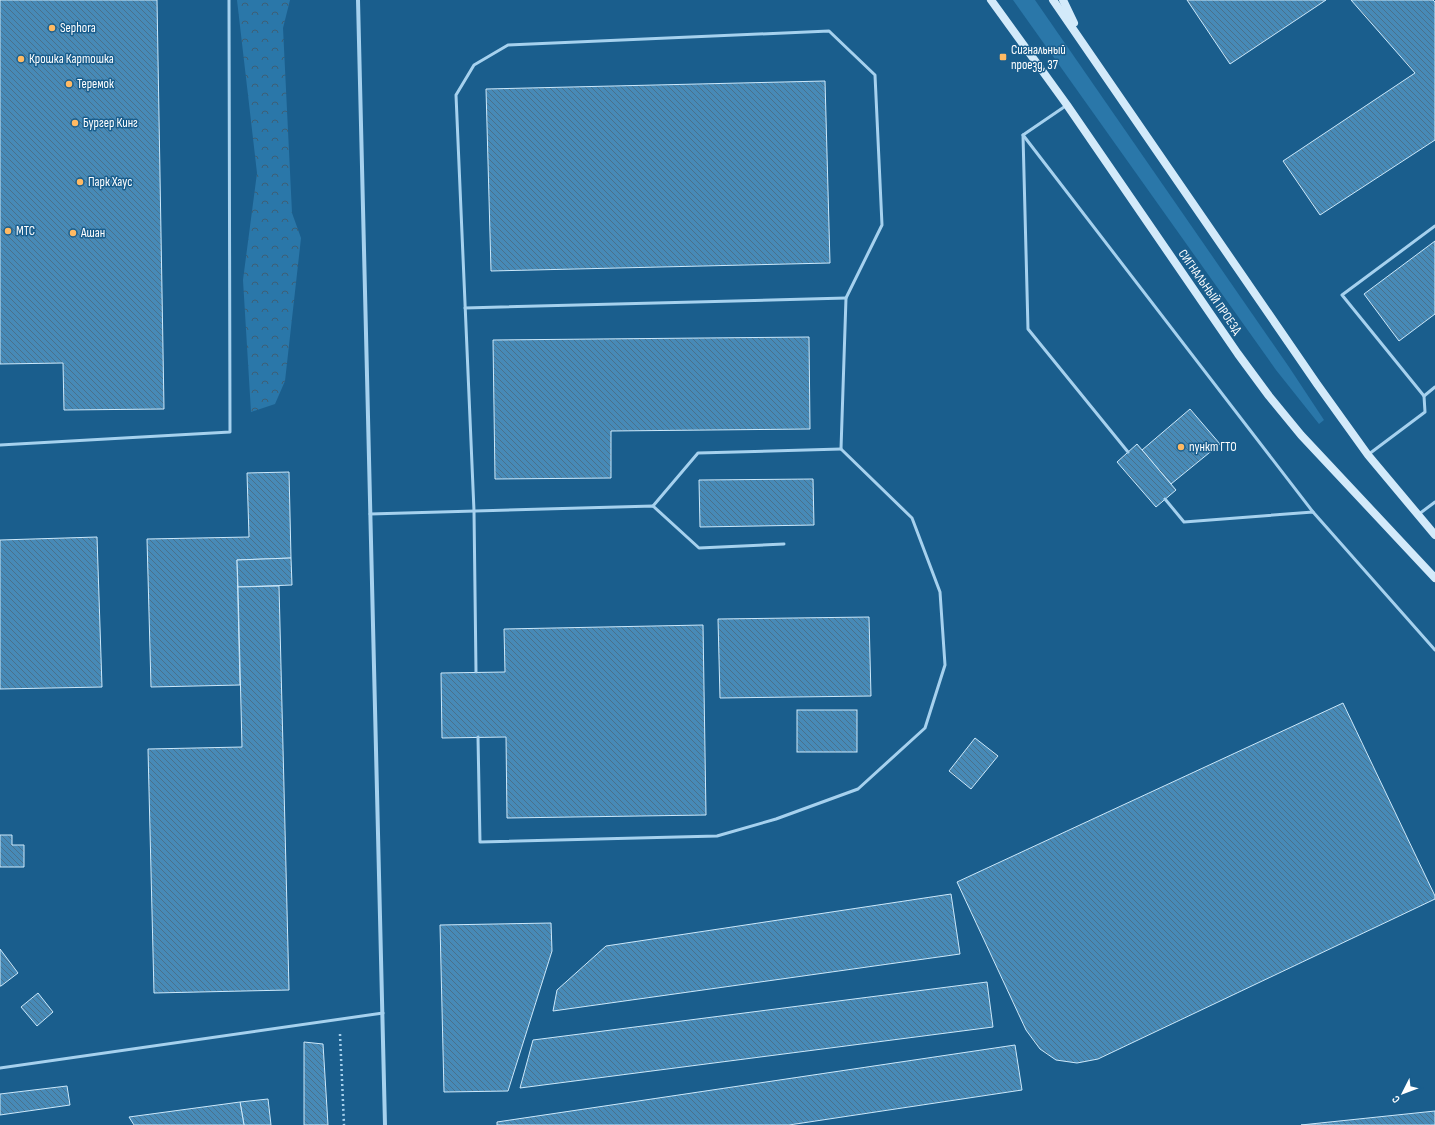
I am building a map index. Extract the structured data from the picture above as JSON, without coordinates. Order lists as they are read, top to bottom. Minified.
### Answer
{"streets":{"main road":["СИГНАЛЬНЫЙ ПРОЕЗД"]},"places":{"other":["Sephora","Крошка Картошка","Теремок","Бургер Кинг","Парк Хаус","МТС","Ашан","пункт ГТО"],"transit":["Сигнальный проезд, 37"]},"north":"bottom left"}
